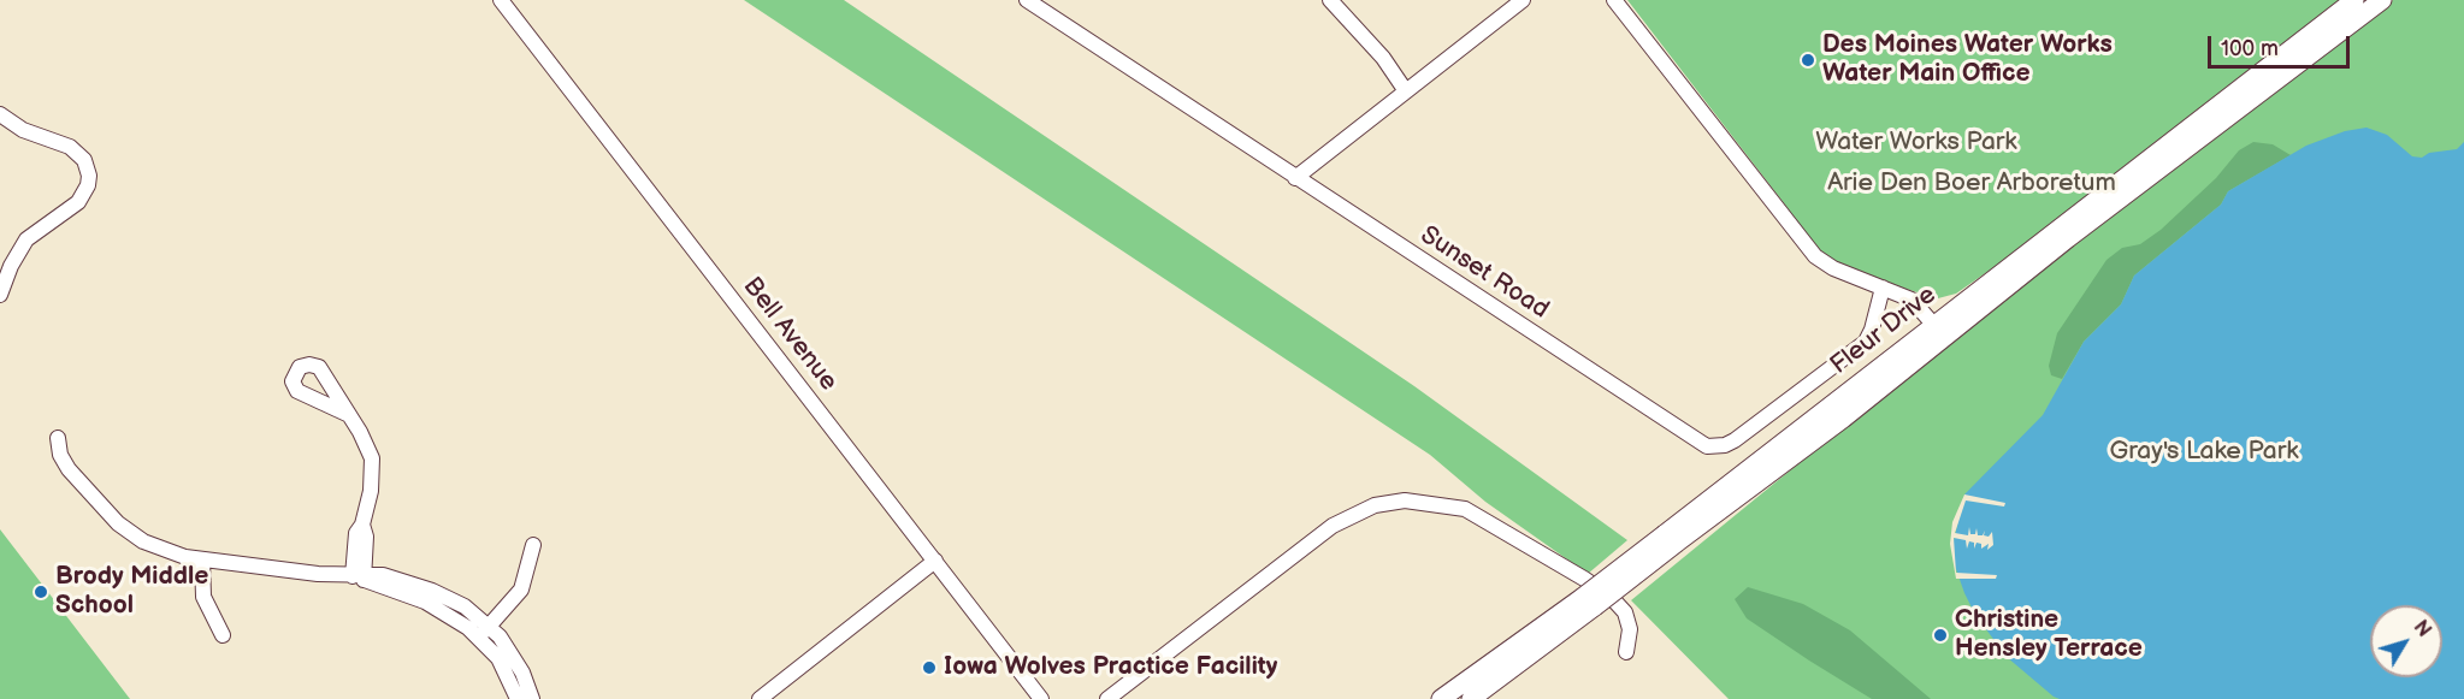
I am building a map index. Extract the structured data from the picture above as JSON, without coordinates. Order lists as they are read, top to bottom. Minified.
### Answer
{"streets":{"main road":["Fleur Drive"],"street":["Sunset Road","Bell Avenue"]},"parks":["Water Works Park","Arie Den Boer Arboretum","Gray's Lake Park"],"places":["Des Moines Water Works Water Main Office","Brody Middle School","Christine Hensley Terrace","Iowa Wolves Practice Facility"],"scale_bar":"100 m","north":"top right"}
